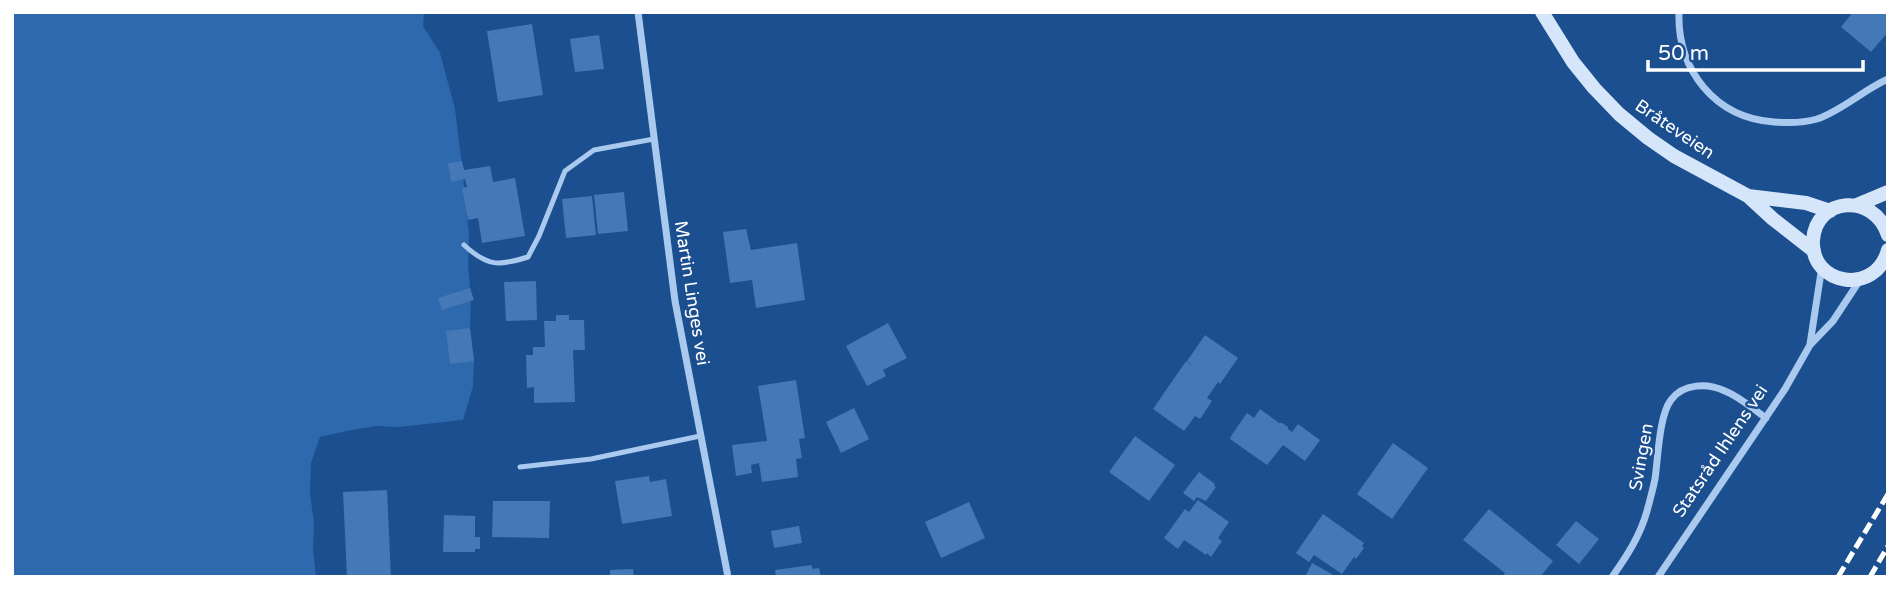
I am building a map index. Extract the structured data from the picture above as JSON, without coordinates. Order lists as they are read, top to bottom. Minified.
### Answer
{"streets":{"main road":["Bråteveien","Statsråd Ihlens vei"],"street":["Martin Linges vei","Svingen"]},"crossings":[["Statsråd Ihlens vei","Svingen"]],"scale_bar":"50 m"}
